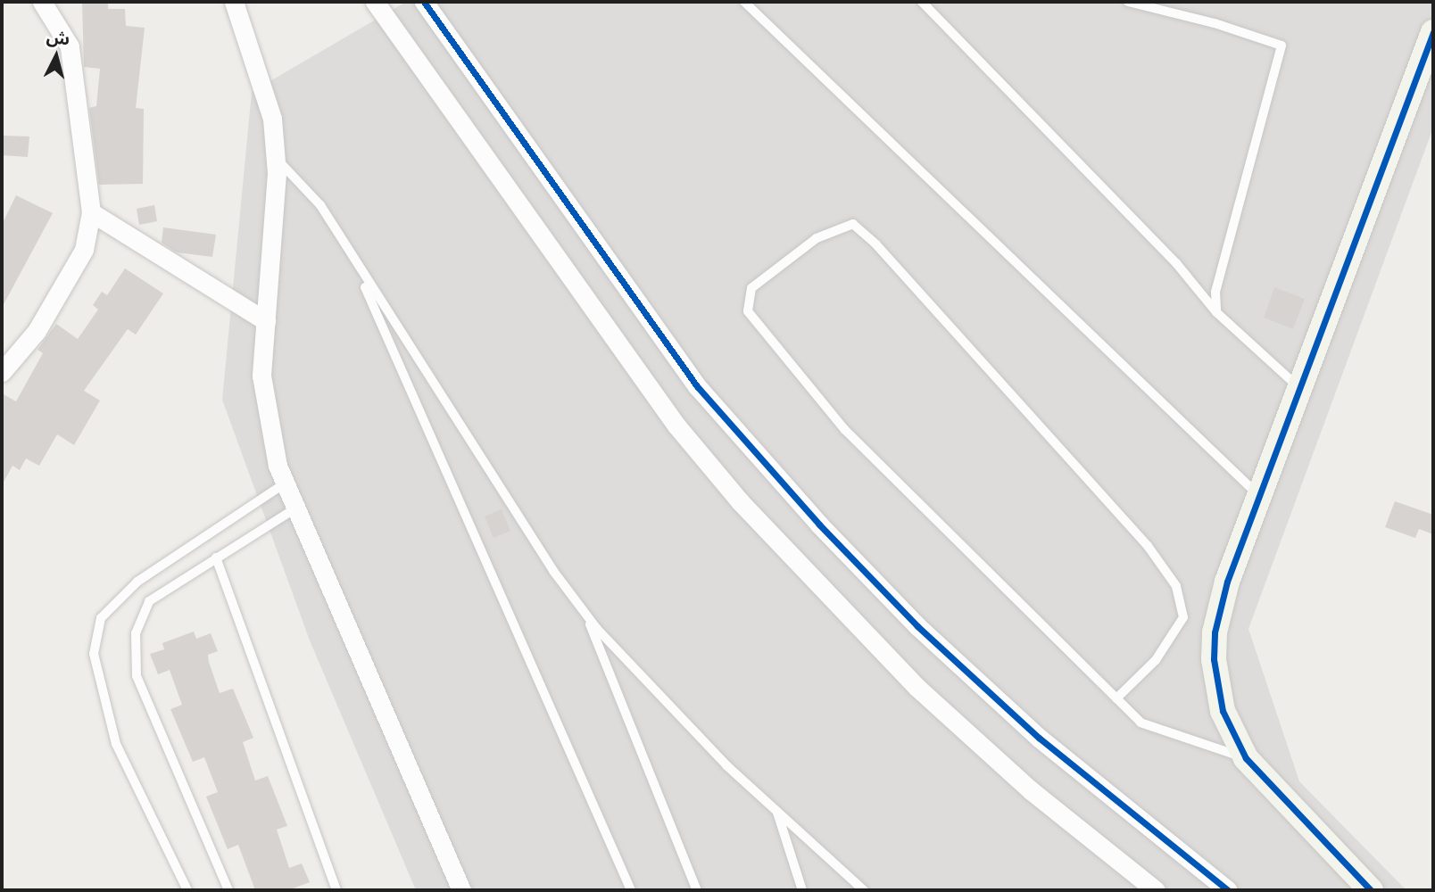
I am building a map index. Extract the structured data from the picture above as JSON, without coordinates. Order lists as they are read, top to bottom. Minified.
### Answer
{"north":"top"}
